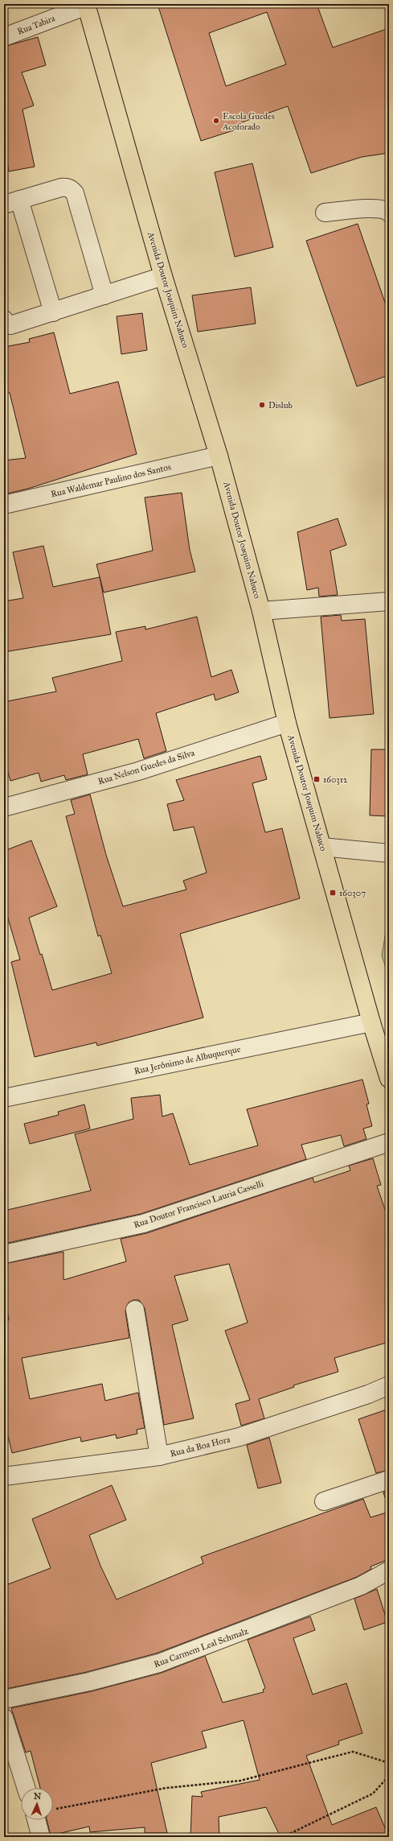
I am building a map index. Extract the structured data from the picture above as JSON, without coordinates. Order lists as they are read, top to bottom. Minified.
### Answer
{"streets":{"main road":["Avenida Doutor Joaquim Nabuco"],"street":["Rua Tabira","Rua Waldemar Paulino dos Santos","Rua Nelson Guedes da Silva","Rua Jerônimo de Albuquerque","Rua Doutor Francisco Lauria Casselli","Rua da Boa Hora","Rua Carmem Leal Schmalz"]},"crossings":[["Rua Tabira","Avenida Doutor Joaquim Nabuco"],["Avenida Doutor Joaquim Nabuco","Rua Waldemar Paulino dos Santos"],["Avenida Doutor Joaquim Nabuco","Rua Nelson Guedes da Silva"],["Avenida Doutor Joaquim Nabuco","Rua Jerônimo de Albuquerque"]],"places":{"other":["Escola Guedes Acoforado","Dislub"],"transit":["160312","160307"]},"north":"top"}
